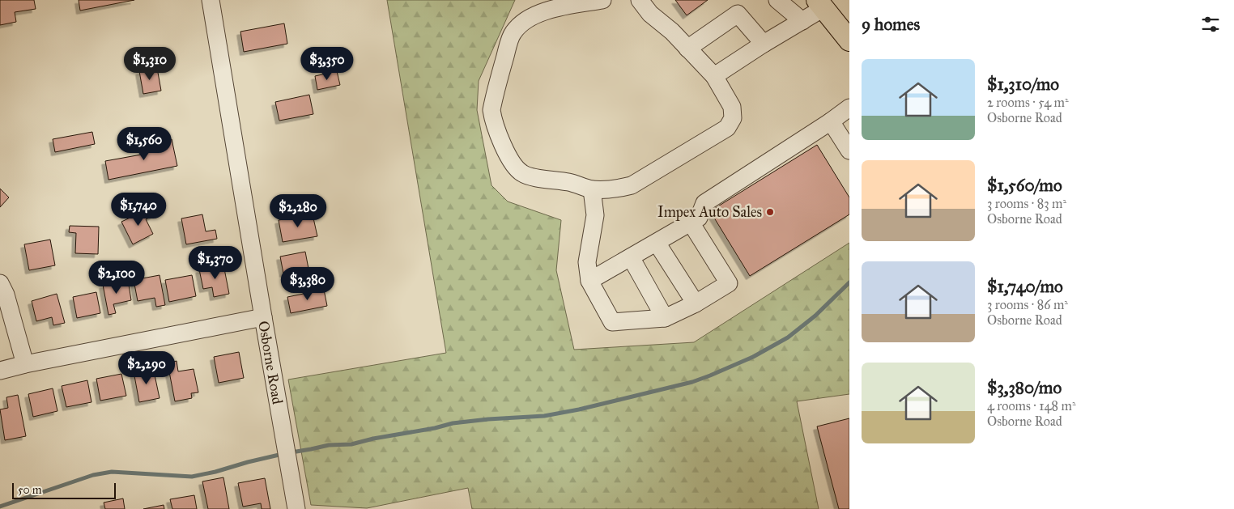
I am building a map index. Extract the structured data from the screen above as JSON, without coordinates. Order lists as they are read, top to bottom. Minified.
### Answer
{"streets":{"street":["Osborne Road"]},"places":["Impex Auto Sales"],"scale_bar":"50 m","page":{"heading":"9 homes","price":["$1,310","$3,350","$1,560","$1,740","$2,280","$1,370","$2,100","$3,380","$2,290"],"list":[{"name":"$1,310/mo","note":"2 rooms · 54 m² · Osborne Road"},{"name":"$1,560/mo","note":"3 rooms · 83 m² · Osborne Road"},{"name":"$1,740/mo","note":"3 rooms · 86 m² · Osborne Road"},{"name":"$3,380/mo","note":"4 rooms · 148 m² · Osborne Road"}],"scale":"50 m"}}
